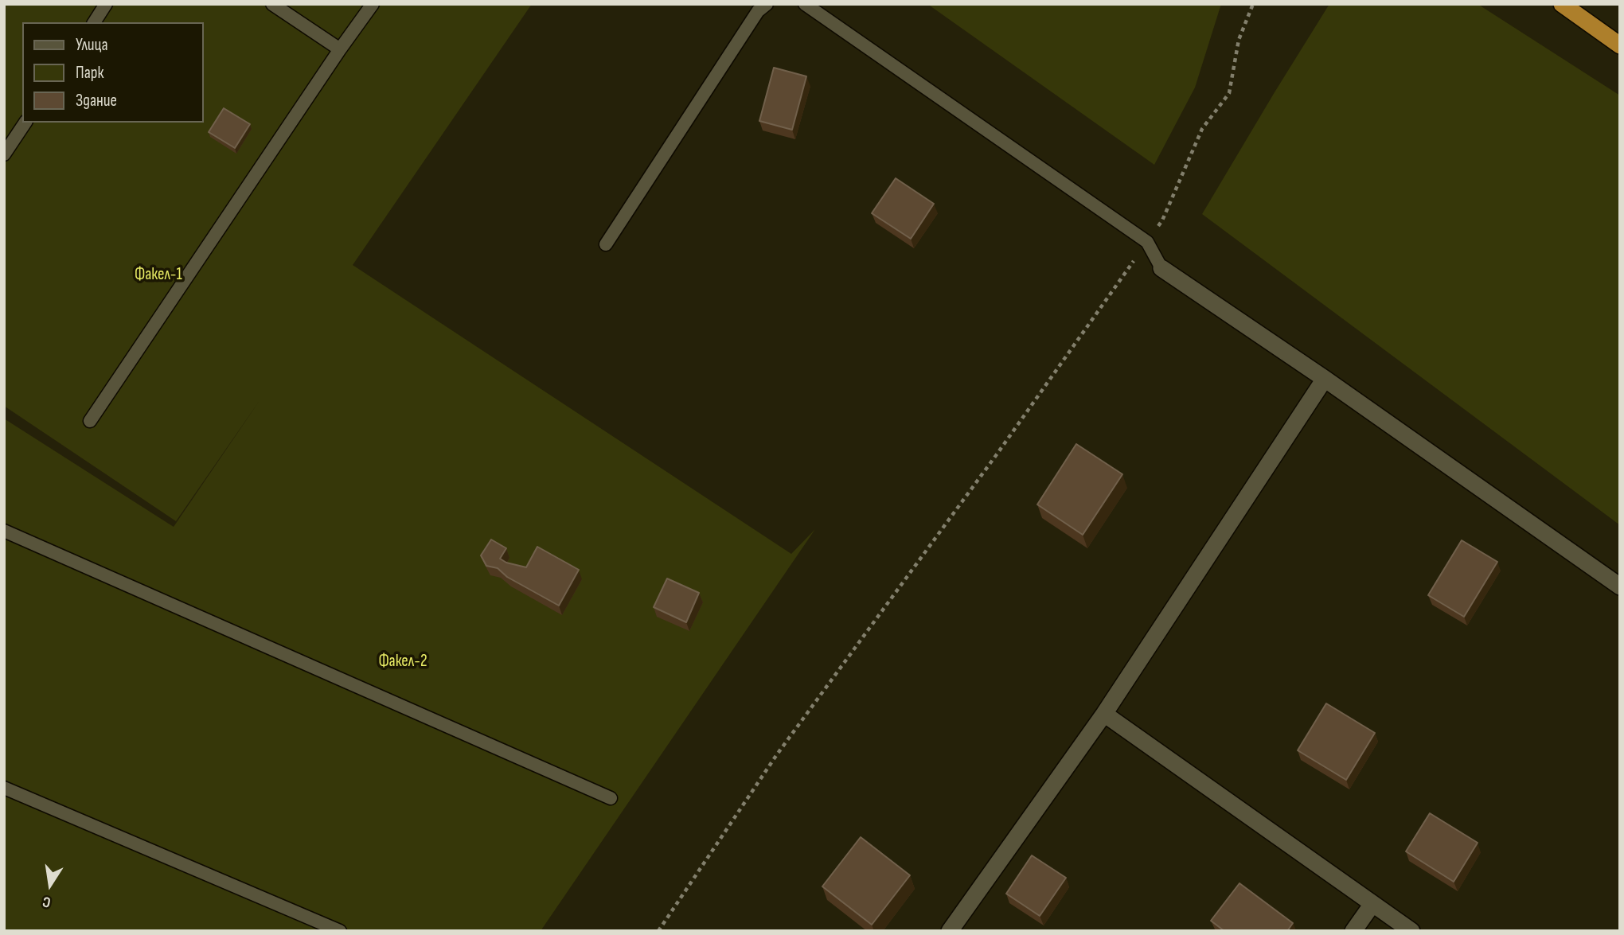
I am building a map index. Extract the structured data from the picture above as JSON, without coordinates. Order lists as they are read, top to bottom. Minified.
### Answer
{"parks":["Факел-1","Факел-2"],"legend":["Улица","Парк","Здание"],"north":"bottom"}
